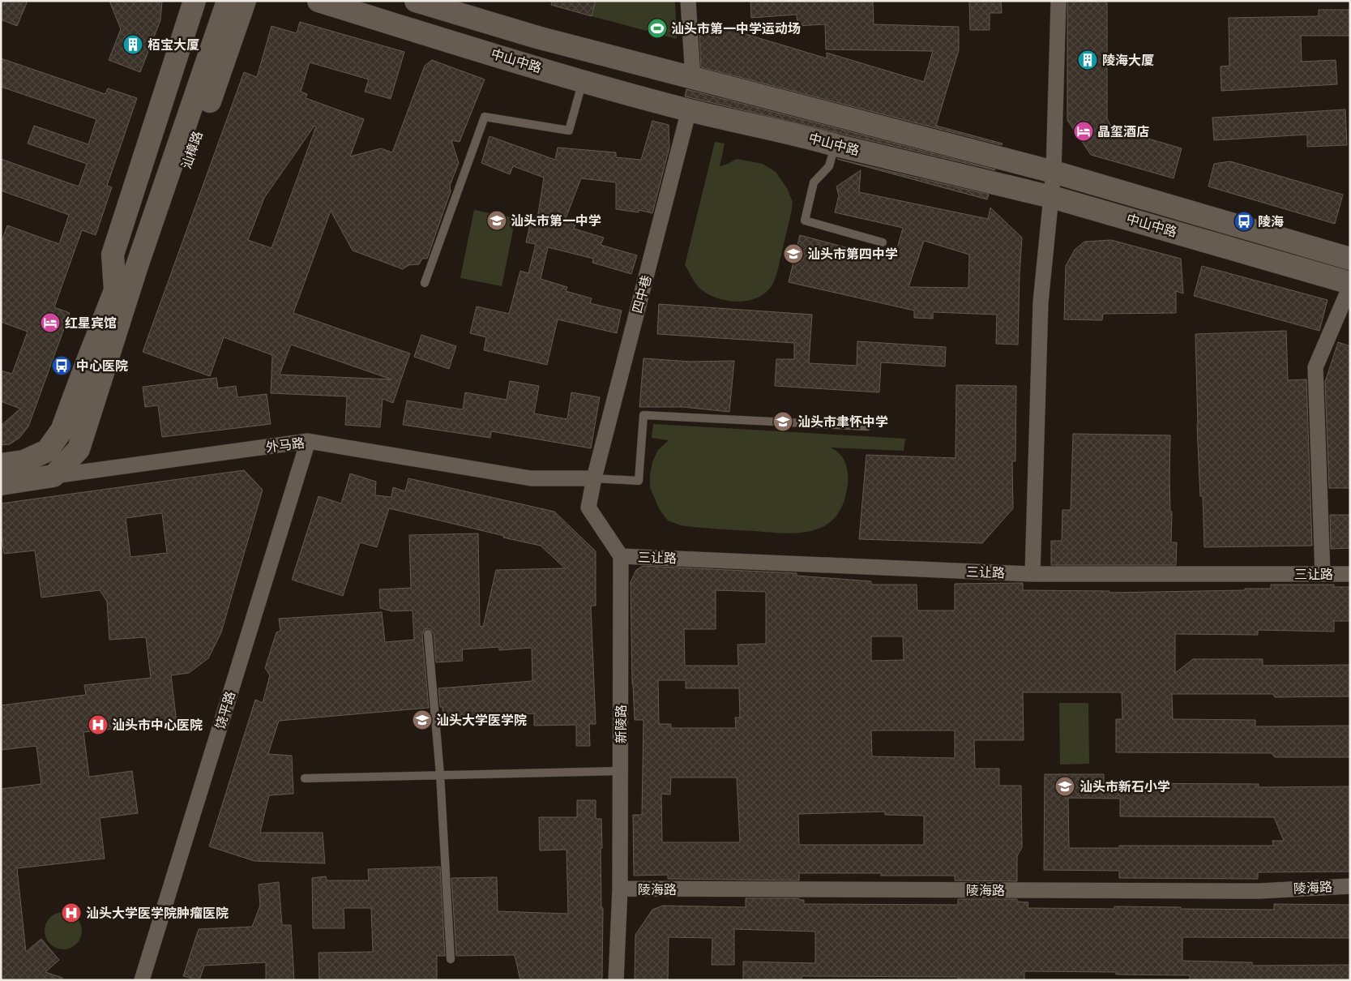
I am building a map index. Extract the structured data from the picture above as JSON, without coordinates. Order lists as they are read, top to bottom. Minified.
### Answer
{"streets":{"main road":["中山中路","汕樟路","外马路"],"street":["四中巷","三让路","饶平路","新陵路","陵海路"]},"crossings":[["中山中路","四中巷"],["汕樟路","外马路"],["四中巷","外马路"],["外马路","饶平路"],["三让路","新陵路"],["新陵路","陵海路"]],"places":{"sports":["汕头市第一中学运动场"],"building":["栢宝大厦","陵海大厦"],"hotel":["晶玺酒店","红星宾馆"],"school or university":["汕头市第一中学","汕头市第四中学","汕头市聿怀中学","汕头大学医学院","汕头市新石小学"],"bus stop":["陵海","中心医院"],"hospital":["汕头市中心医院","汕头大学医学院肿瘤医院"]}}
